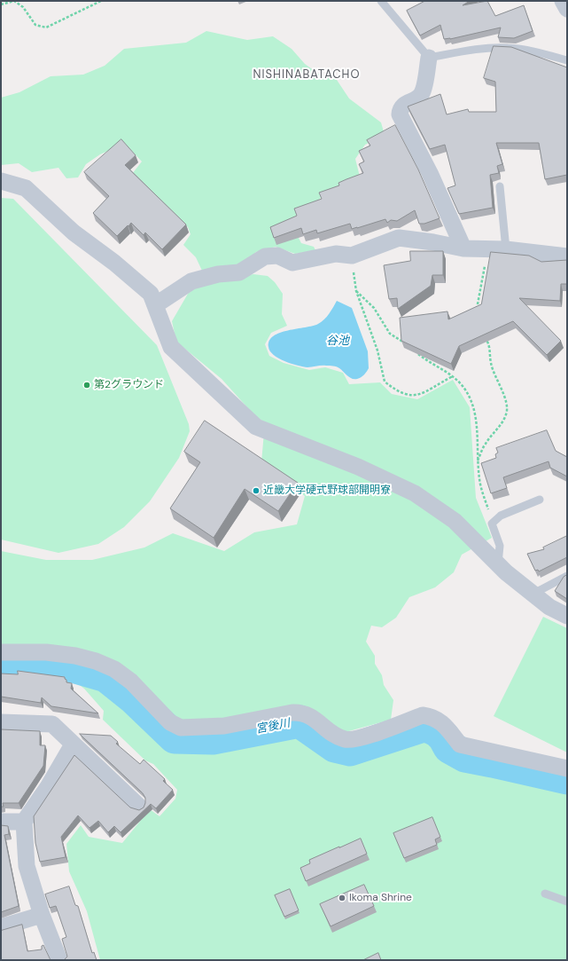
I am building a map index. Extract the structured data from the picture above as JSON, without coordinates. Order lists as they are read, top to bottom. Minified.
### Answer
{"districts":["NISHINABATACHO"],"water":["谷池","宮後川"],"places":["第2グラウンド","近畿大学硬式野球部開明寮","Ikoma Shrine"]}
